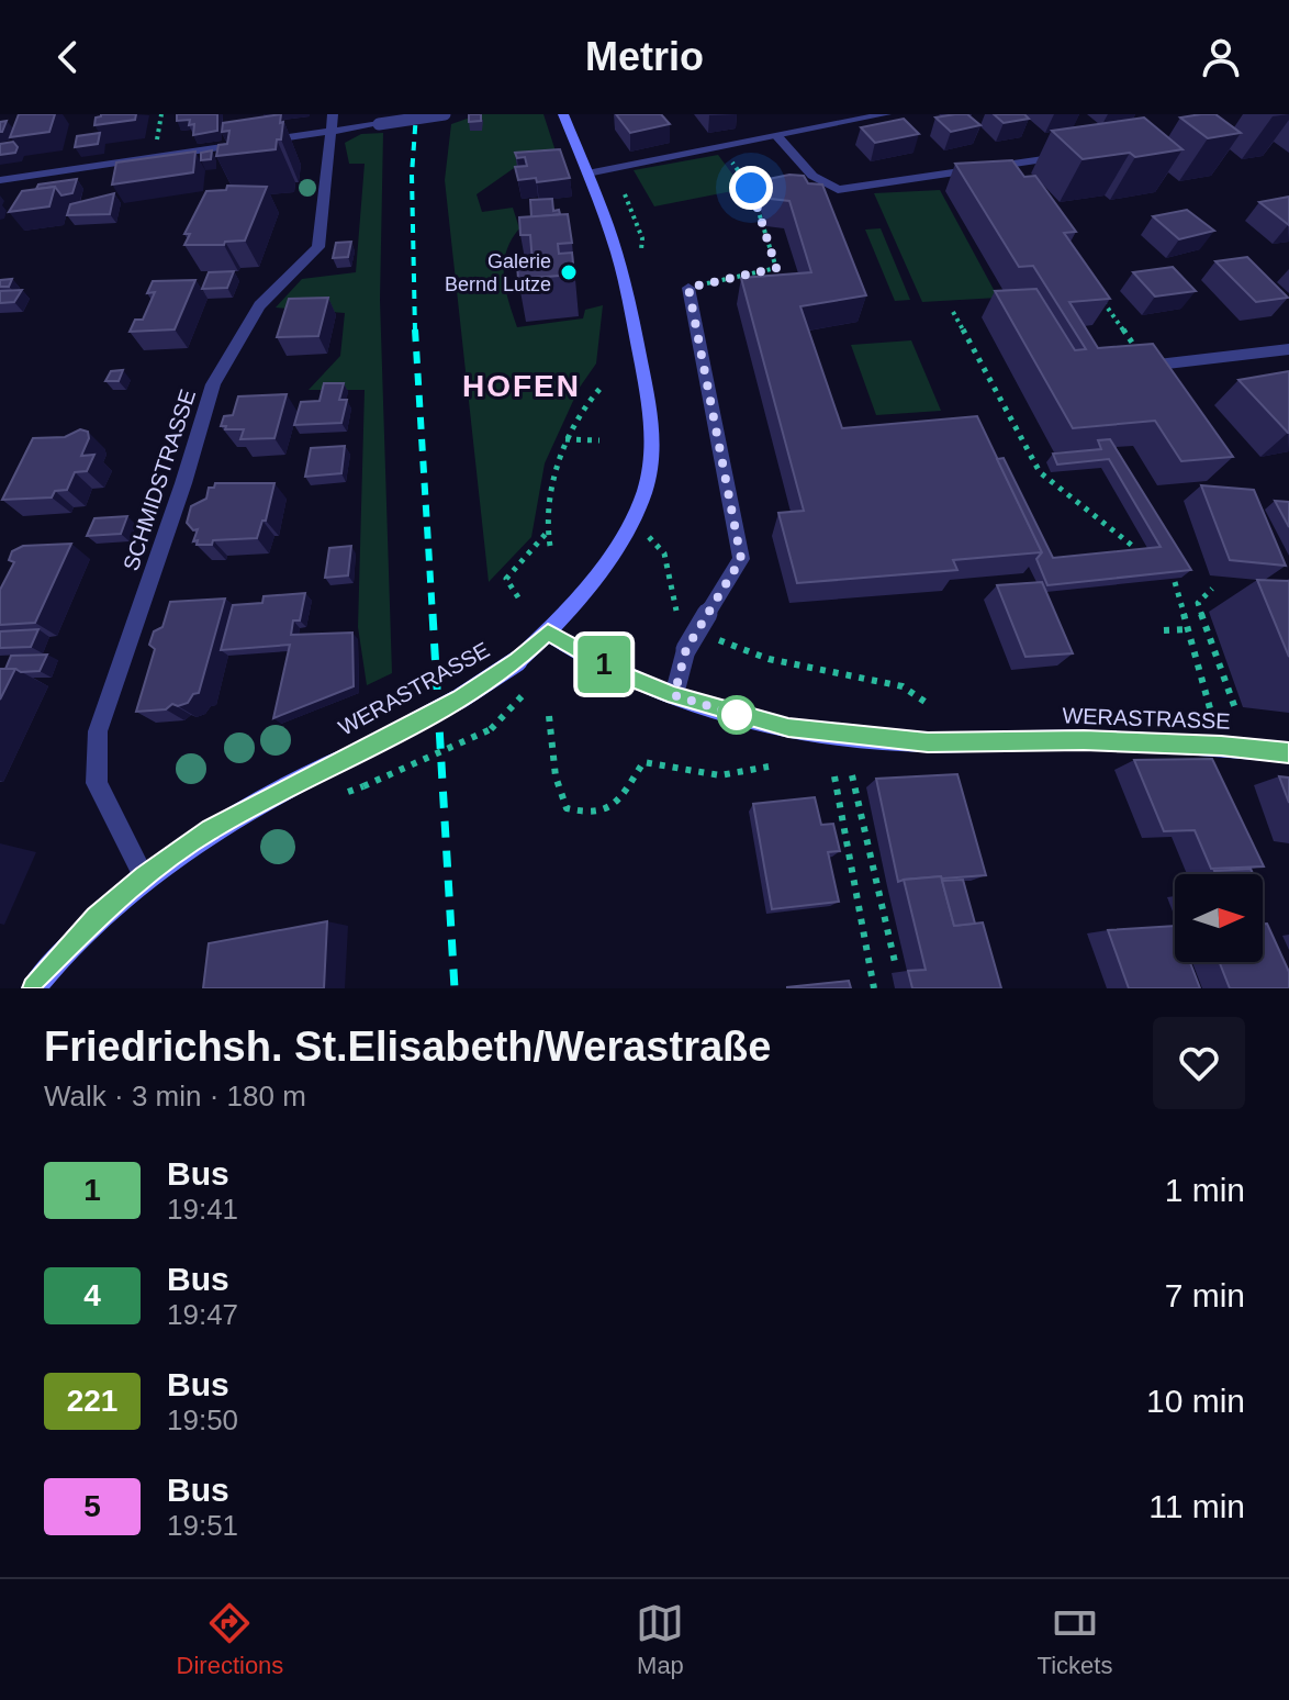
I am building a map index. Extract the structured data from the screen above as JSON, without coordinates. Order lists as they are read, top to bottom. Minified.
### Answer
{"streets":{"main road":["WERASTRASSE"],"street":["SCHMIDSTRASSE"]},"crossings":[["SCHMIDSTRASSE","WERASTRASSE"]],"districts":["HOFEN"],"places":["Galerie Bernd Lutze"],"lines":["bus line 1"],"north":"right","page":{"header":"Metrio","on_map":"1","heading":["Friedrichsh. St.Elisabeth/Werastraße","Walk · 3 min · 180 m"],"list":[{"mark":"1","name":"Bus","note":"19:41","value":"1 min"},{"mark":"4","name":"Bus","note":"19:47","value":"7 min"},{"mark":"221","name":"Bus","note":"19:50","value":"10 min"},{"mark":"5","name":"Bus","note":"19:51","value":"11 min"}],"tabs":["Directions","Map","Tickets"]}}
